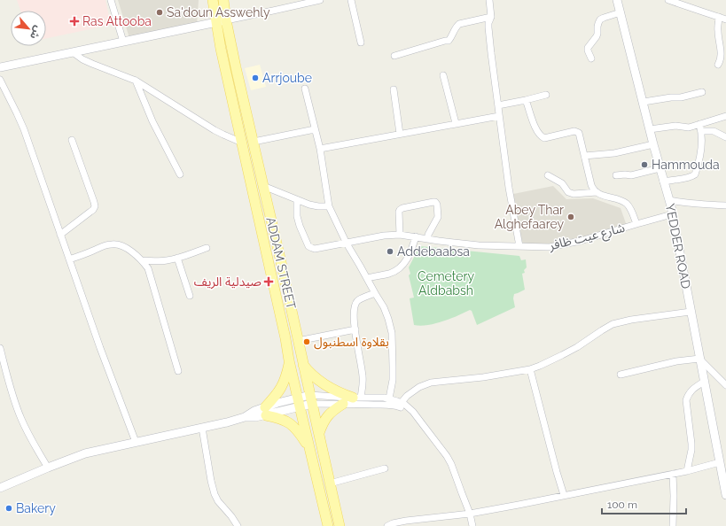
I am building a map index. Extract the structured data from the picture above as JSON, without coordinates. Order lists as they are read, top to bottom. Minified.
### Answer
{"streets":{"main road":["ADDAM STREET"],"street":["شارع عيت ظافر","YEDDER ROAD"]},"crossings":[["شارع عيت ظافر","YEDDER ROAD"]],"parks":["Cemetery Aldbabsh"],"places":{"other":["Sa'doun Asswehly","Arrjoube","Hammouda","Abey Thar Alghefaarey","Addebaabsa","بقلاوة اسطنبول","Bakery"],"health":["Ras Attooba","صيدلية الريف"]},"scale_bar":"100 m","north":"bottom right"}
